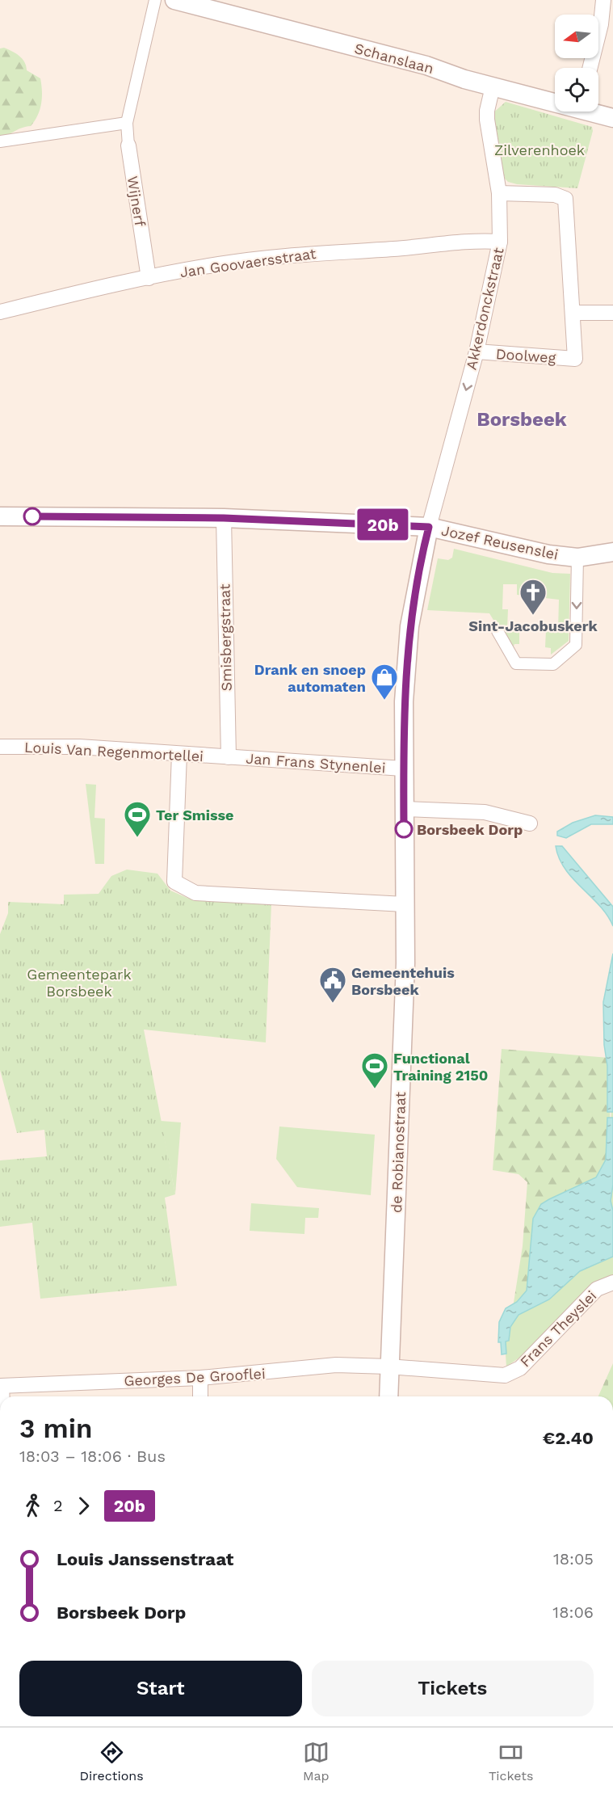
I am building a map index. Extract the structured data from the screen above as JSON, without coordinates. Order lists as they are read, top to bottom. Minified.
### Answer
{"streets":{"street":["Schanslaan","Wijnerf","Jan Goovaersstraat","Akkerdonckstraat","Doolweg","Jozef Reusenslei","Smisbergstraat","Louis Van Regenmortellei","Jan Frans Stynenlei","de Robianostraat","Frans Theyslei","Georges De Grooflei"]},"crossings":[["Schanslaan","Akkerdonckstraat"],["Wijnerf","Jan Goovaersstraat"],["Jan Goovaersstraat","Akkerdonckstraat"],["Akkerdonckstraat","Doolweg"],["Akkerdonckstraat","Jozef Reusenslei"],["Akkerdonckstraat","de Robianostraat"],["Jozef Reusenslei","Smisbergstraat"],["Jozef Reusenslei","de Robianostraat"],["Smisbergstraat","Louis Van Regenmortellei"],["Smisbergstraat","Jan Frans Stynenlei"],["Louis Van Regenmortellei","Jan Frans Stynenlei"],["Jan Frans Stynenlei","de Robianostraat"],["de Robianostraat","Frans Theyslei"],["de Robianostraat","Georges De Grooflei"],["Frans Theyslei","Georges De Grooflei"]],"one_way":["Akkerdonckstraat"],"districts":["Borsbeek"],"parks":["Zilverenhoek","Gemeentepark Borsbeek"],"places":{"church":["Sint-Jacobuskerk"],"shop":["Drank en snoep automaten"],"other":["Borsbeek Dorp"],"sports":["Ter Smisse","Functional Training 2150"],"public building":["Gemeentehuis Borsbeek"]},"lines":["bus line 20b"],"north":"left","page":{"on_map":"20b","heading":["3 min","18:03 – 18:06 · Bus","€2.40"],"legs":["2","20b"],"list":[{"name":"Louis Janssenstraat","value":"18:05"},{"name":"Borsbeek Dorp","value":"18:06"}],"buttons":["Start","Tickets"],"tabs":["Directions","Map","Tickets"]}}
